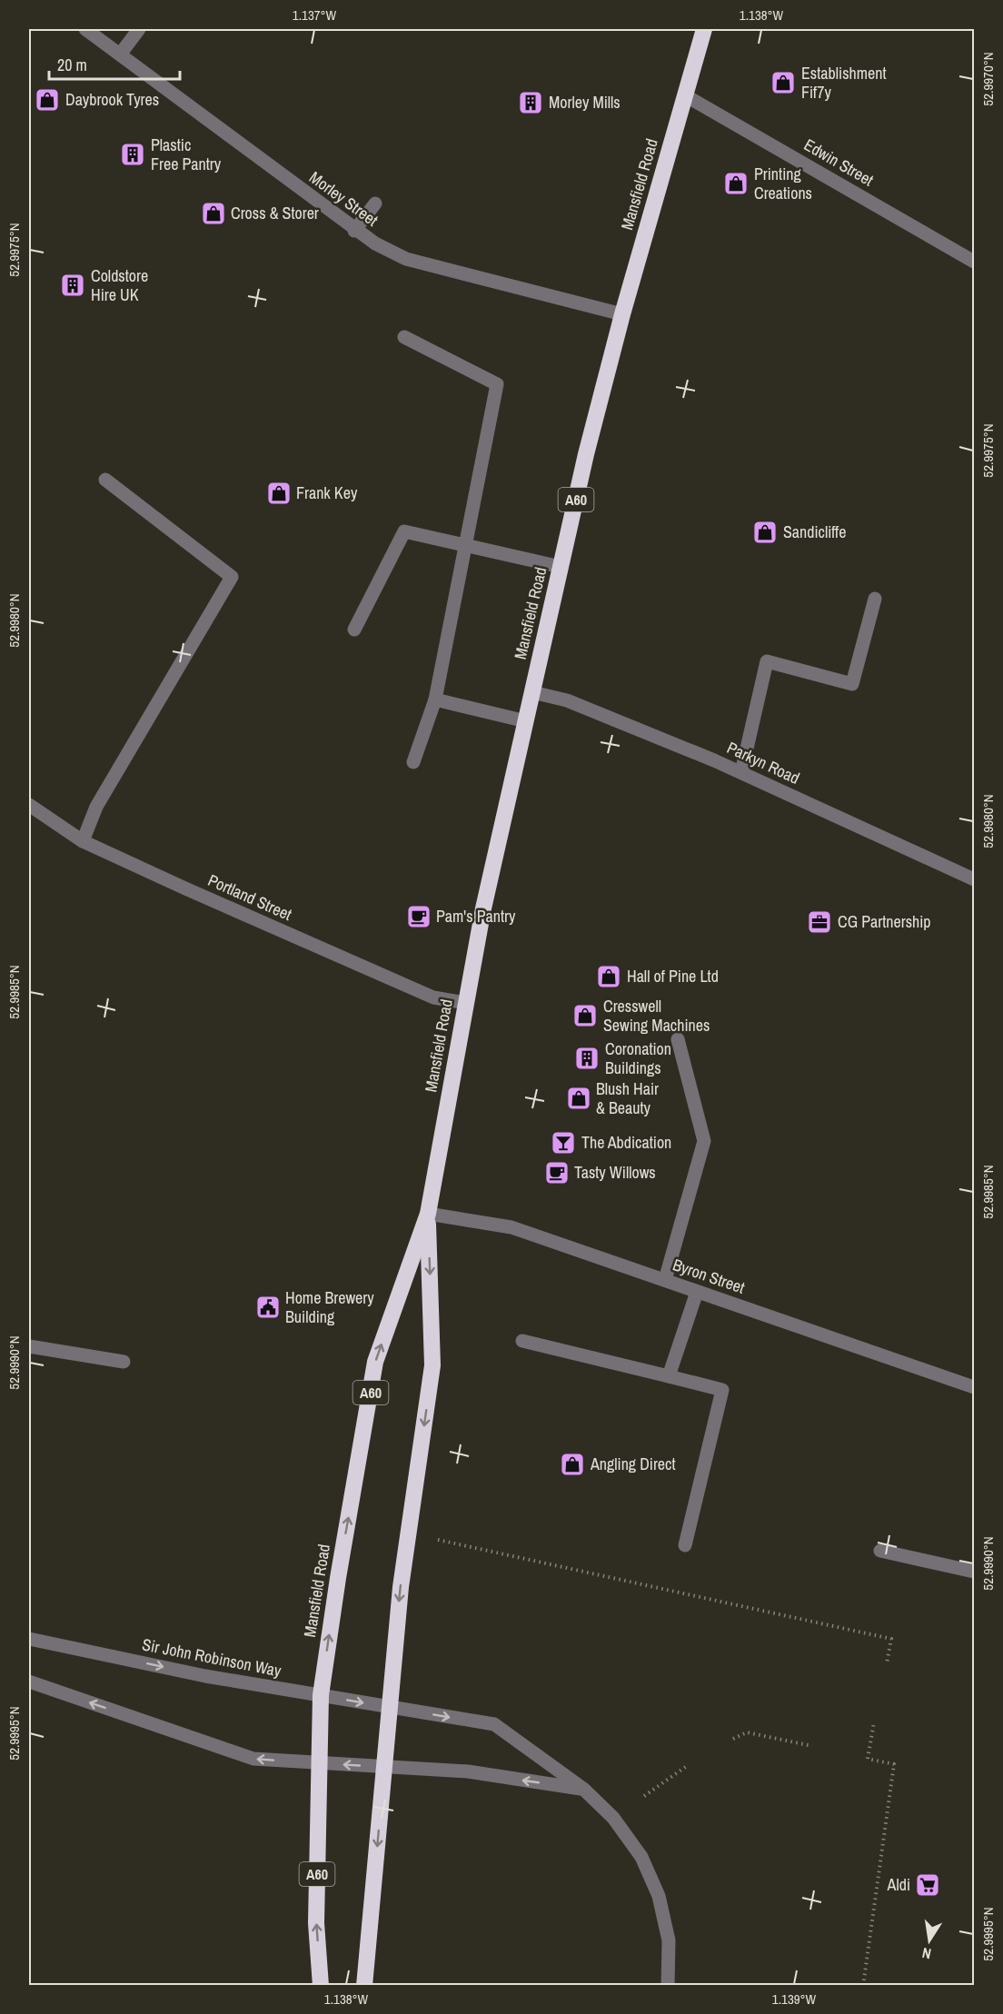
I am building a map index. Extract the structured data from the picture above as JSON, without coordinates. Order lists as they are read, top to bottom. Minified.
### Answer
{"streets":{"highway":["Mansfield Road","A60"],"street":["Edwin Street","Morley Street","Parkyn Road","Portland Street","Byron Street","Sir John Robinson Way"]},"crossings":[["Edwin Street","Mansfield Road"],["Mansfield Road","Morley Street"],["Mansfield Road","Parkyn Road"],["Mansfield Road","Portland Street"],["Mansfield Road","Byron Street"],["Mansfield Road","Sir John Robinson Way"]],"places":{"shop":["Establishment Fif7y","Daybrook Tyres","Printing Creations","Cross & Storer","Frank Key","Sandicliffe","Hall of Pine Ltd","Cresswell Sewing Machines","Blush Hair & Beauty","Angling Direct"],"building":["Morley Mills","Plastic Free Pantry","Coldstore Hire UK","Coronation Buildings"],"cafe":["Pam's Pantry","Tasty Willows"],"office":["CG Partnership"],"bar":["The Abdication"],"public building":["Home Brewery Building"],"supermarket":["Aldi"]},"scale_bar":"20 m","north":"bottom","coordinates":["1.137°W","1.138°W","52.9970°N","52.9975°N","52.9980°N","52.9985°N","52.9990°N","52.9995°N","1.139°W"]}
